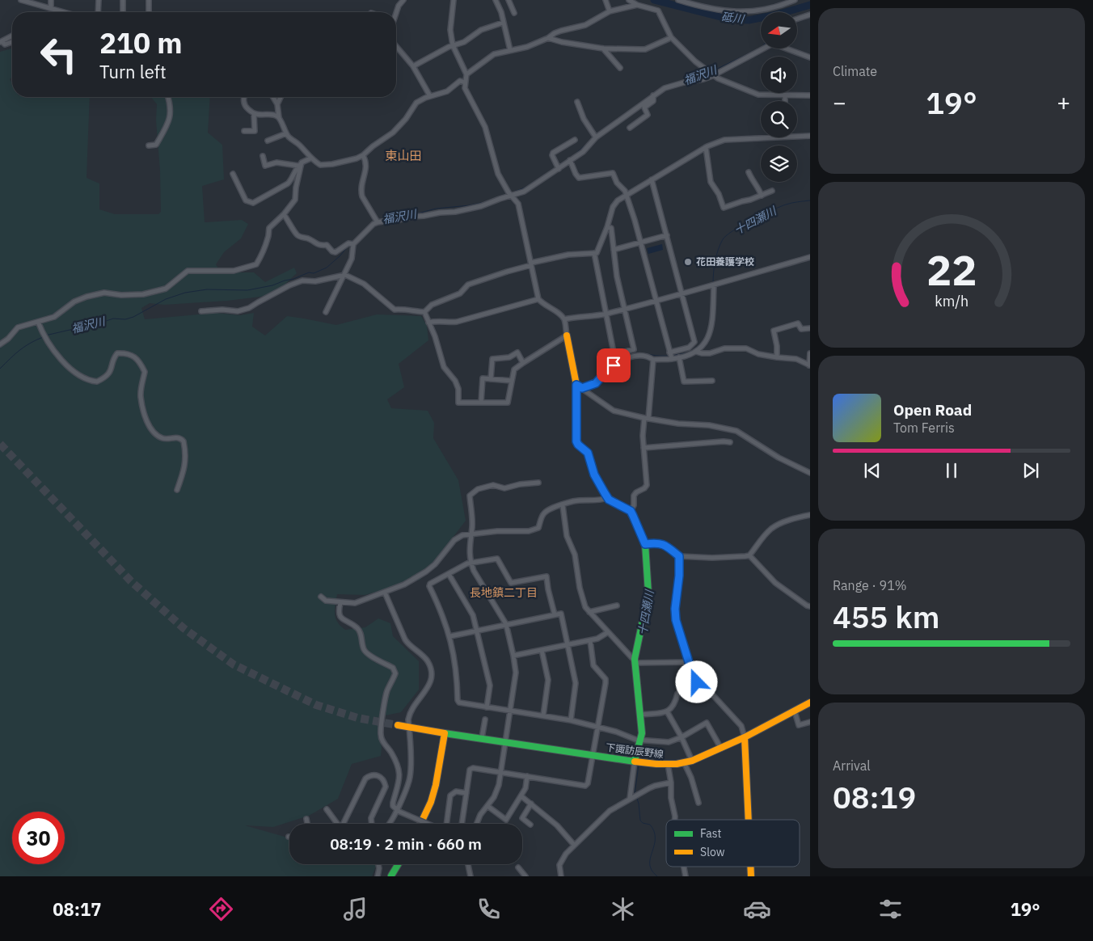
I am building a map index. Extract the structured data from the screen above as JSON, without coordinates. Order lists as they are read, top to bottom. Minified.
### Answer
{"streets":{"main road":["下諏訪辰野線"]},"districts":["東山田","長地鎮二丁目"],"water":["砥川","福沢川","十四瀬川"],"places":["花田養護学校"],"legend":["Fast","Slow"],"north":"left","page":{"tile":["Climate",["Range · 91%","455 km"],["Arrival","08:19"]],"turn":["210 m","Turn left"],"heat":["−","19°","+"],"song":["Open Road","Tom Ferris"],"limit":"30","trip":"08:19 · 2 min · 660 m","tabs":["08:17","19°"],"gauge":["22","km/h"]}}
